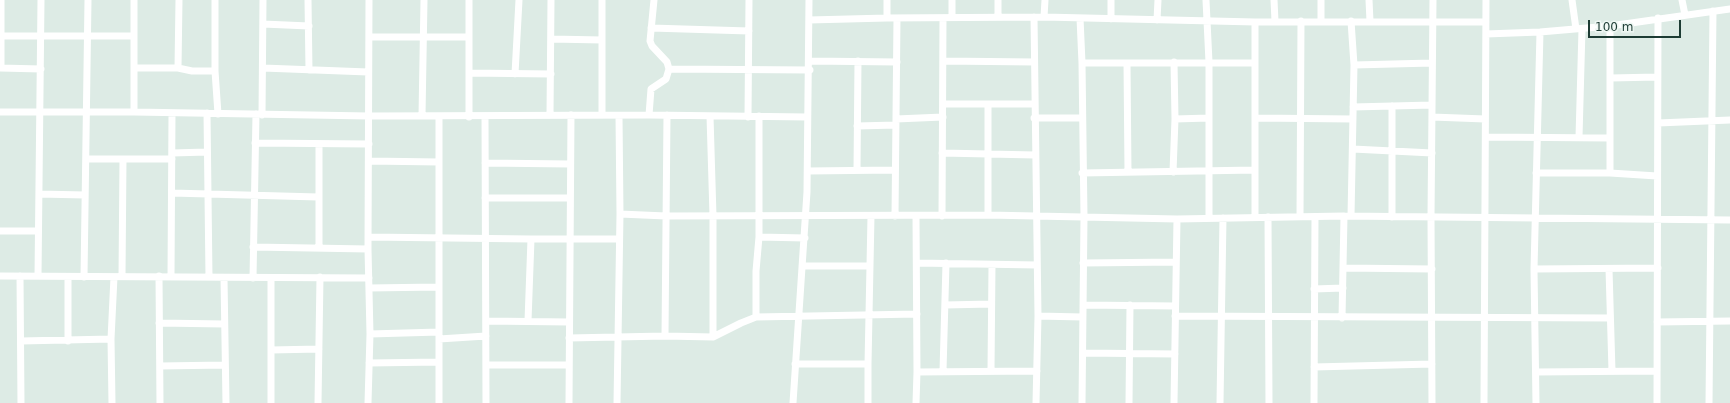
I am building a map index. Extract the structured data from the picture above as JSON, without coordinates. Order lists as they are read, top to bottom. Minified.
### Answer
{"scale_bar":"100 m"}
